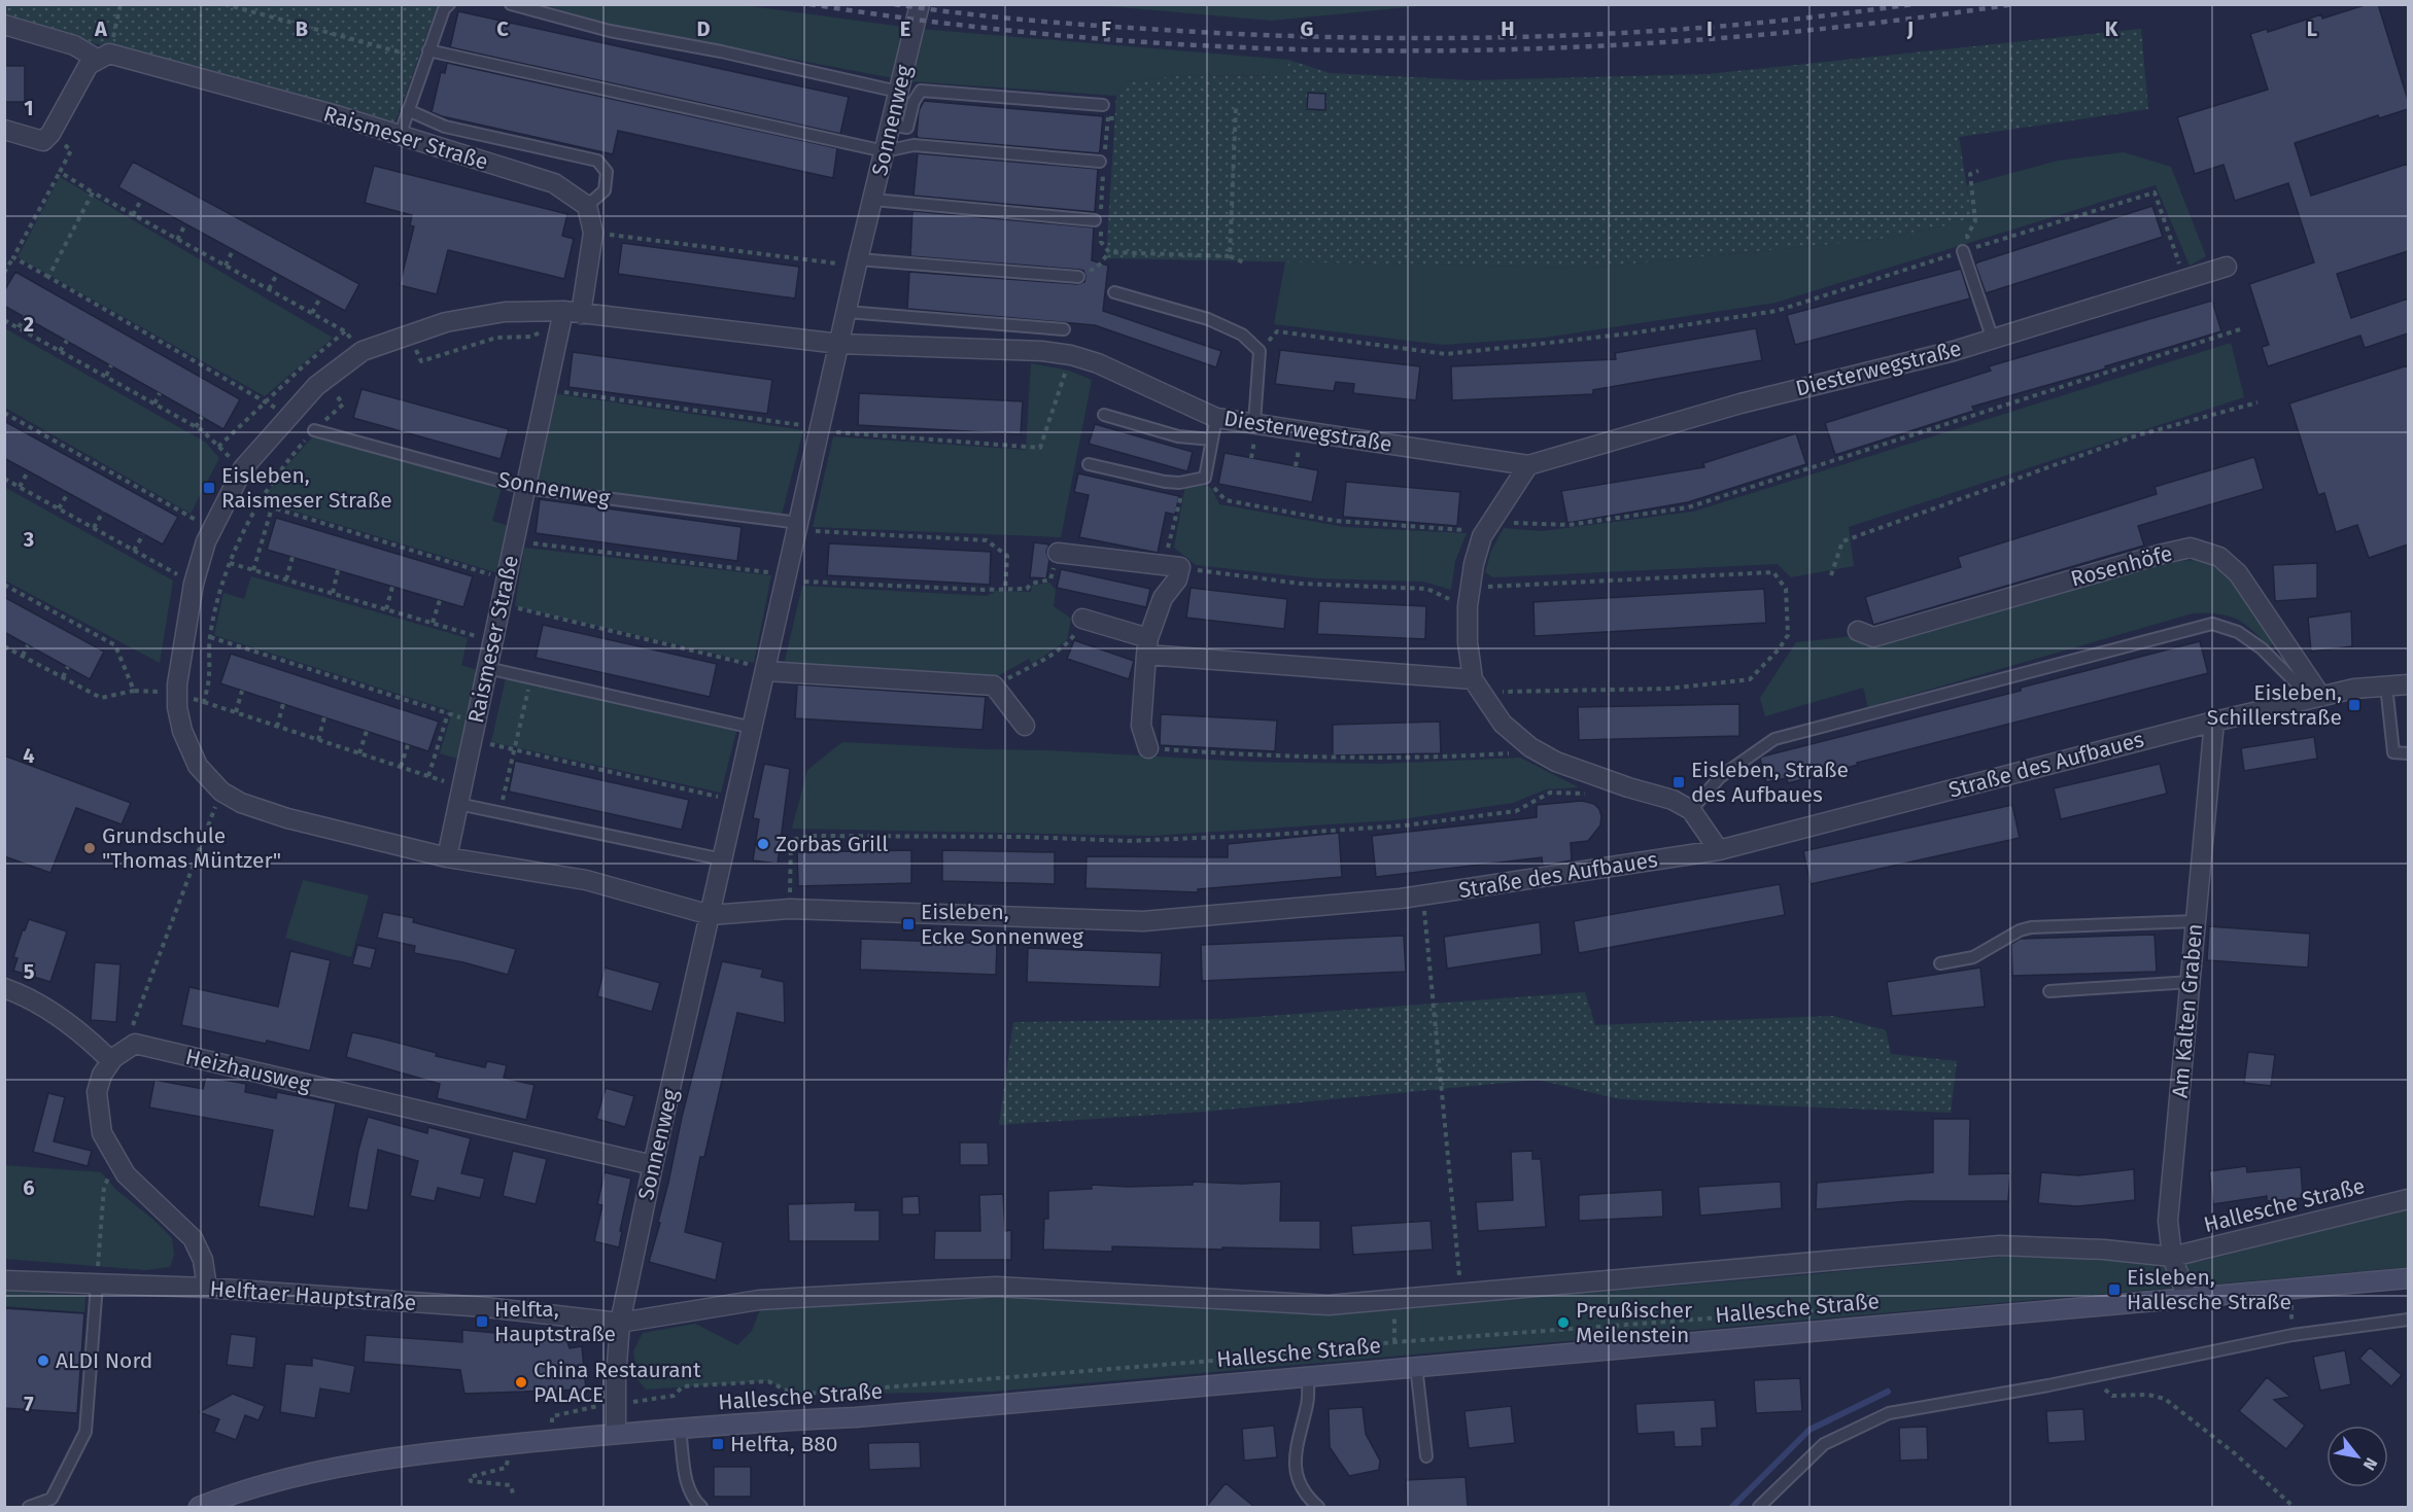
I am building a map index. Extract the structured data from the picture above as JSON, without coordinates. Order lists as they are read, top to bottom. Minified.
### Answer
{"streets":{"main road":["Hallesche Straße"],"street":["Sonnenweg","Raismeser Straße","Diesterwegstraße","Rosenhöfe","Straße des Aufbaues","Am Kalten Graben","Heizhausweg","Helftaer Hauptstraße"]},"crossings":[["Sonnenweg","Raismeser Straße"],["Sonnenweg","Diesterwegstraße"],["Sonnenweg","Straße des Aufbaues"],["Sonnenweg","Heizhausweg"],["Sonnenweg","Hallesche Straße"],["Sonnenweg","Helftaer Hauptstraße"],["Rosenhöfe","Straße des Aufbaues"],["Straße des Aufbaues","Am Kalten Graben"],["Am Kalten Graben","Hallesche Straße"],["Hallesche Straße","Helftaer Hauptstraße"]],"places":{"transit":["Eisleben, Raismeser Straße","Eisleben, Schillerstraße","Eisleben, Straße des Aufbaues","Eisleben, Ecke Sonnenweg","Eisleben, Hallesche Straße","Helfta, Hauptstraße","Helfta, B80"],"other":["Zorbas Grill","Grundschule \"Thomas Müntzer\"","Preußischer Meilenstein","ALDI Nord","China Restaurant PALACE"]},"north":"bottom right","grid":{"columns":["A","B","C","D","E","F","G","H","I","J","K","L"],"rows":["1","2","3","4","5","6","7"]}}
